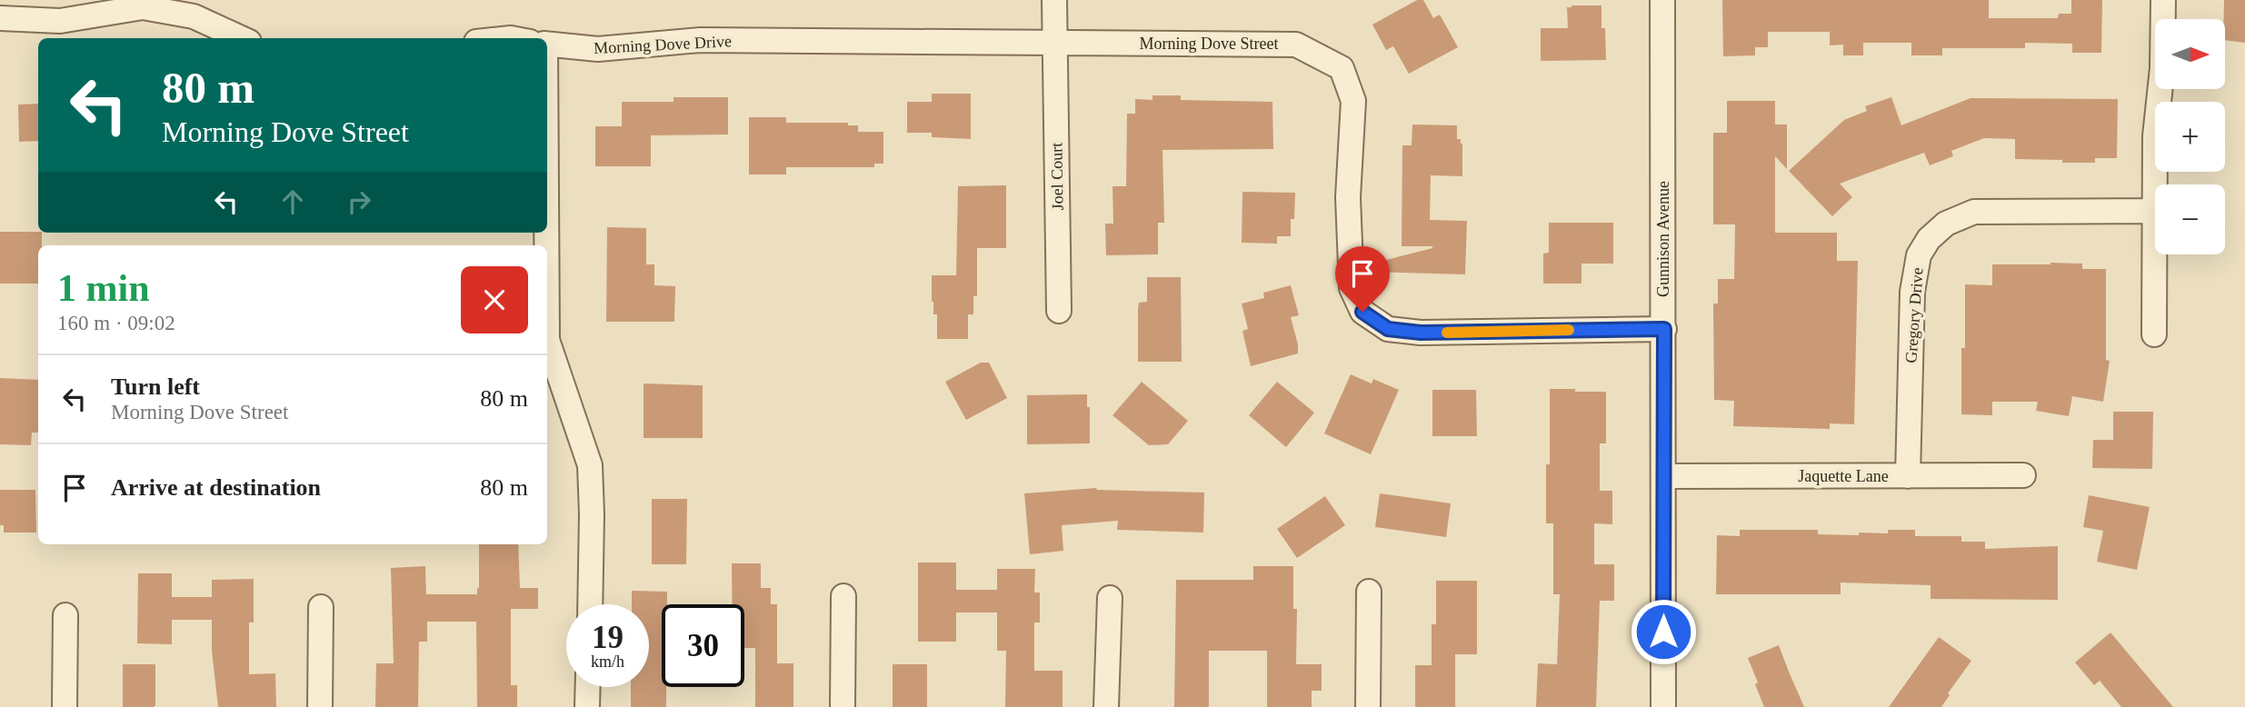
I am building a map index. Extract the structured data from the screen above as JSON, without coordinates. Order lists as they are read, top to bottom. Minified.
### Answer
{"streets":{"street":["Morning Dove Street","Morning Dove Drive","Joel Court","Gunnison Avenue","Gregory Drive","Jaquette Lane"]},"crossings":[["Morning Dove Street","Morning Dove Drive"],["Morning Dove Street","Joel Court"],["Morning Dove Street","Gunnison Avenue"],["Gunnison Avenue","Jaquette Lane"],["Gregory Drive","Jaquette Lane"]],"north":"right","page":{"map_buttons":["+","−"],"turn":["80 m","Morning Dove Street"],"heading":["1 min","160 m · 09:02"],"list":[{"name":"Turn left","note":"Morning Dove Street","value":"80 m"},{"name":"Arrive at destination","value":"80 m"}],"speed":"19 km/h","limit":"30"}}
